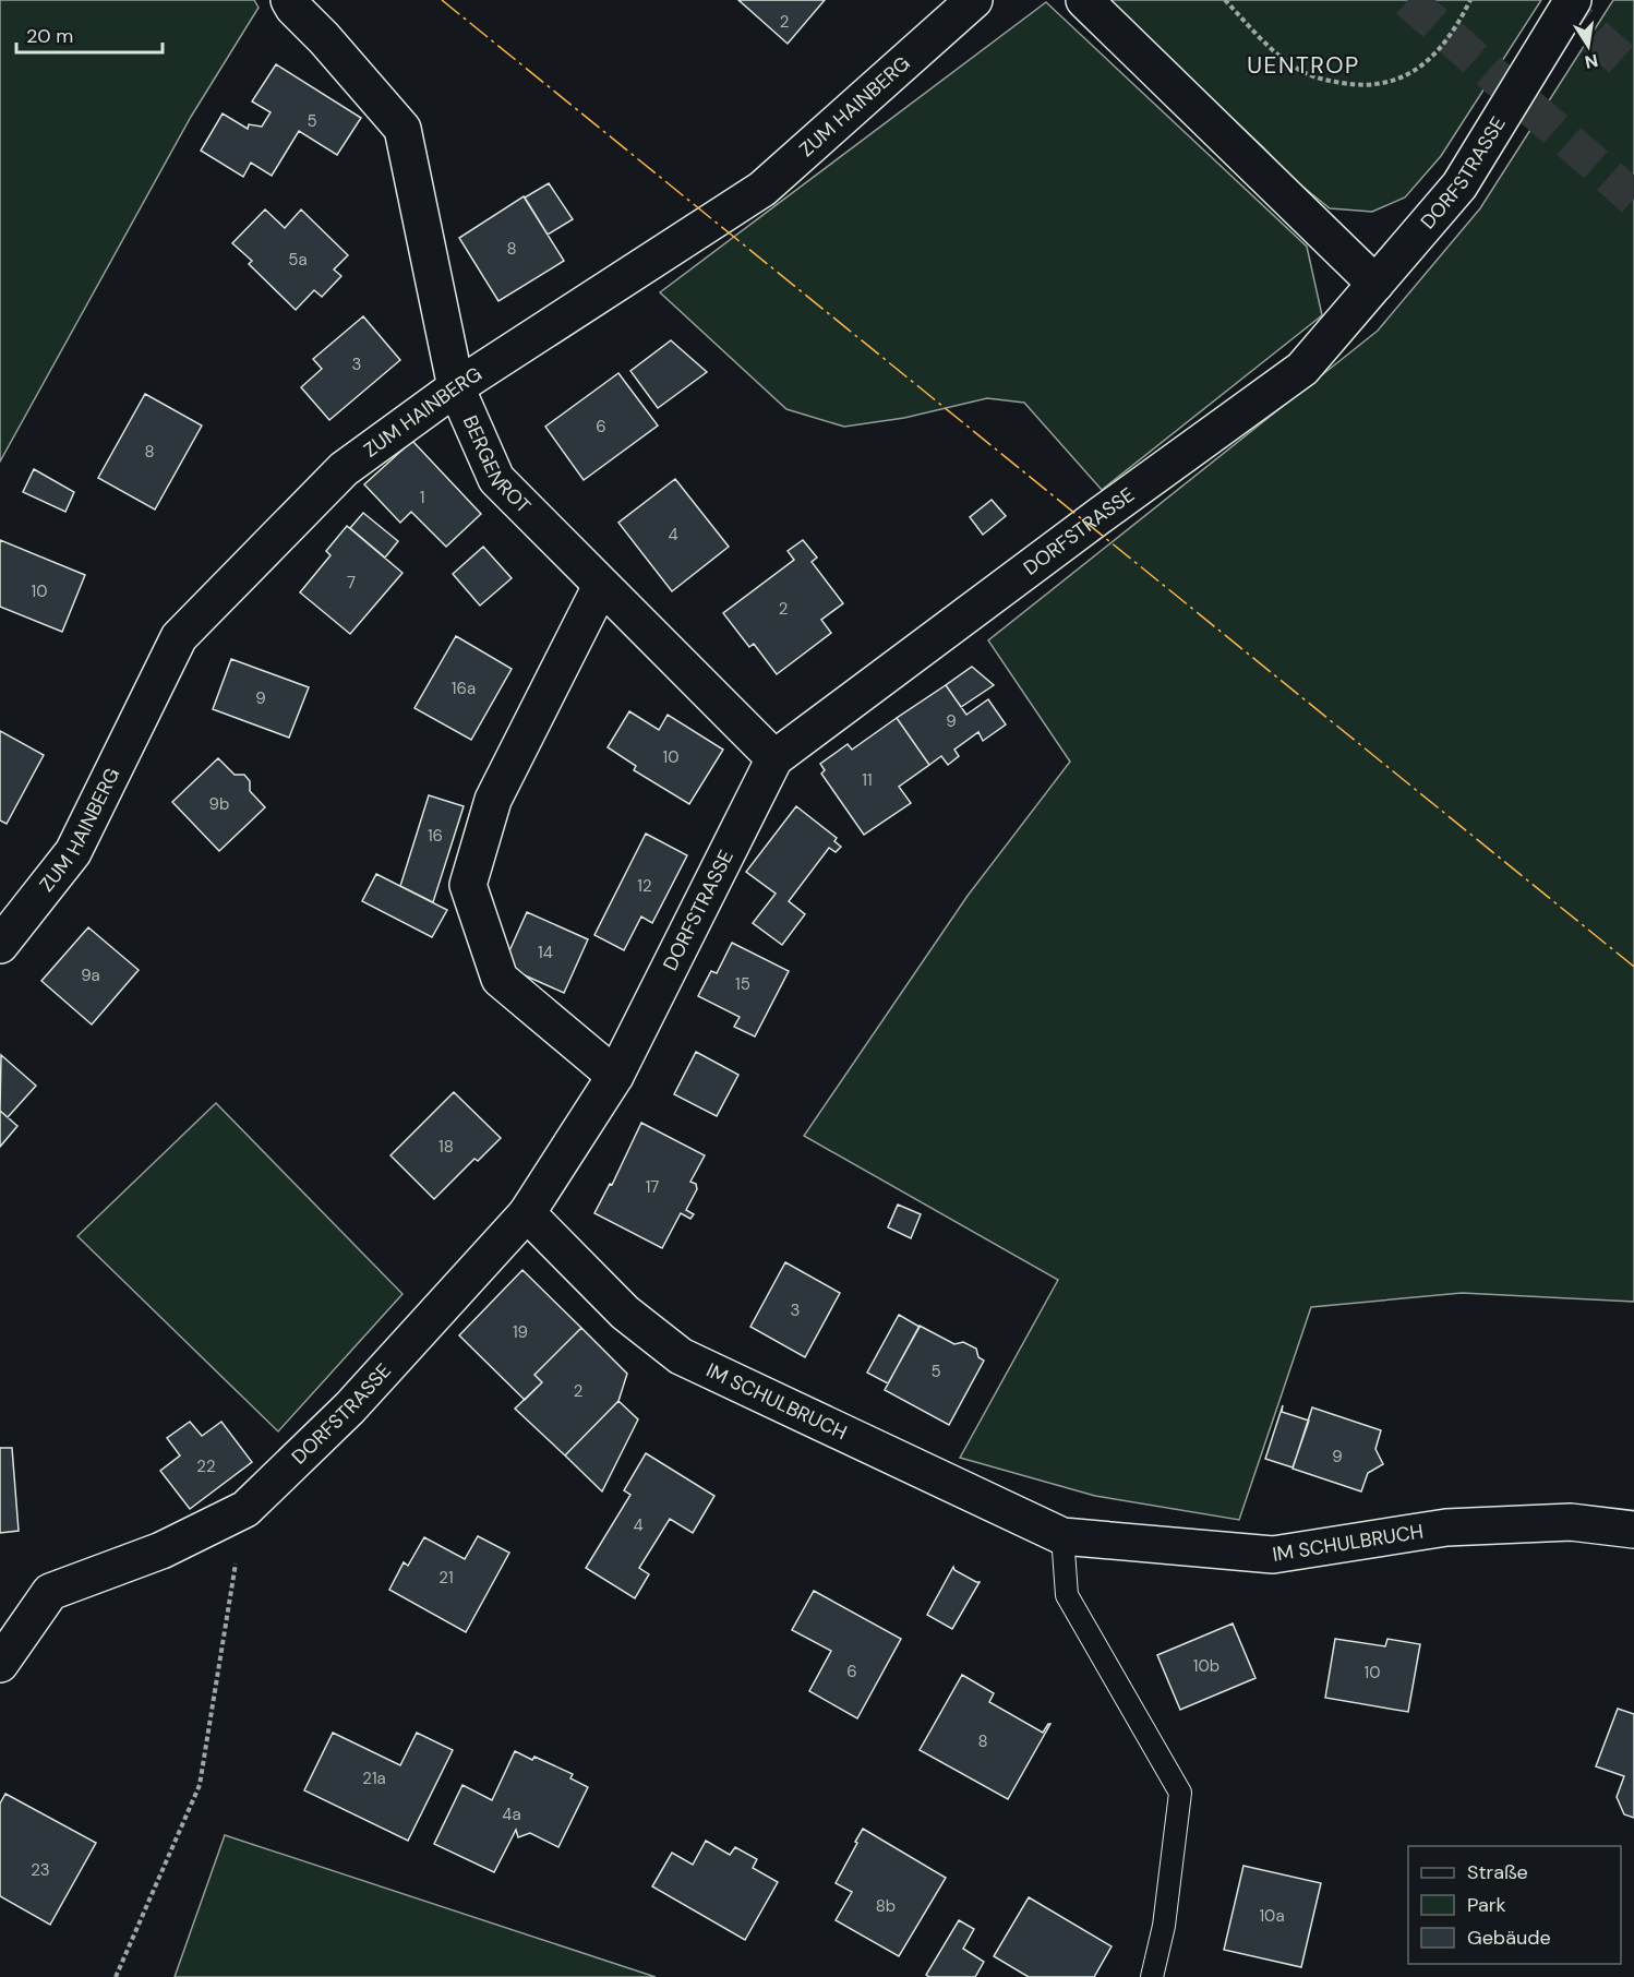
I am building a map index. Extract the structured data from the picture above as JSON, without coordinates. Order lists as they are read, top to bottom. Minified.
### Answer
{"streets":{"street":["ZUM HAINBERG","DORFSTRASSE","BERGENROT","IM SCHULBRUCH"]},"crossings":[["ZUM HAINBERG","BERGENROT"],["DORFSTRASSE","BERGENROT"],["DORFSTRASSE","IM SCHULBRUCH"]],"districts":["UENTROP"],"house_numbers":["2","5","8","5a","3","6","8","1","4","7","10","2","16a","9","9","10","11","9b","16","12","14","9a","15","18","17","3","19","5","2","9","22","4","21","10b","6","10","8","21a","4a","23","8b","10a"],"legend":["Straße","Park","Gebäude"],"scale_bar":"20 m","north":"bottom"}
